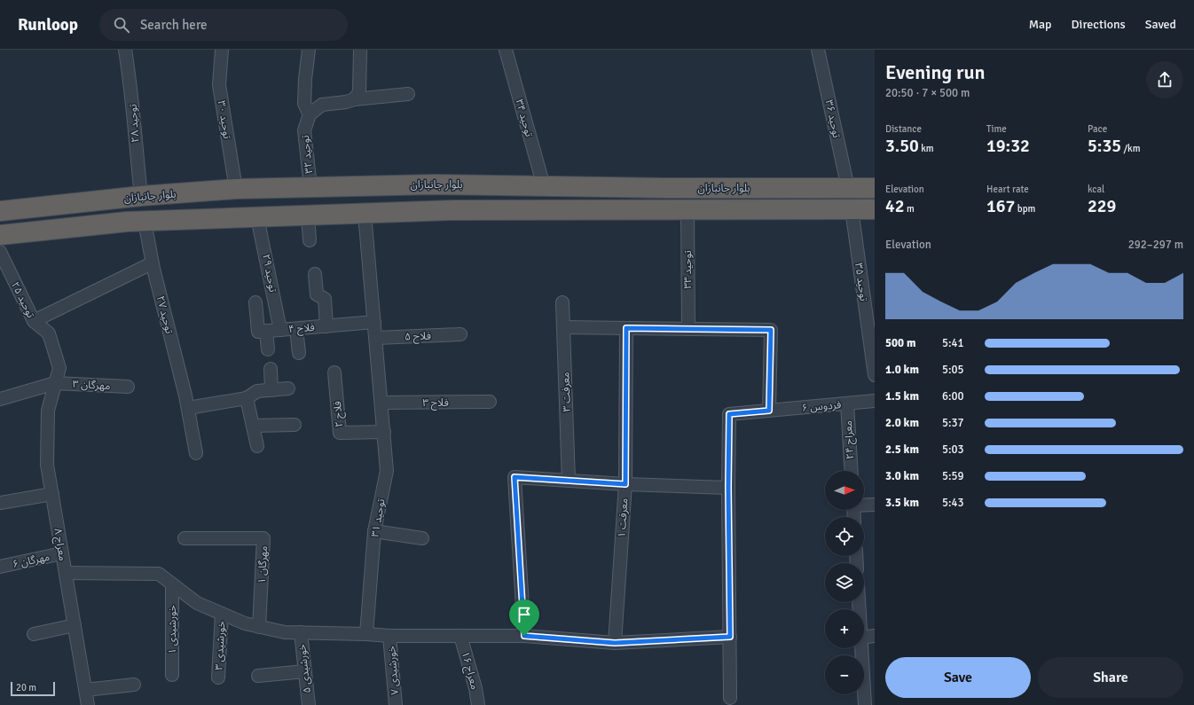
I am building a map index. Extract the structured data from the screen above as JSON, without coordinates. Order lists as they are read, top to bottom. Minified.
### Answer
{"streets":{"highway":["بلوار جانبازان"],"street":["توحید ۳۴","توحید ۳۶","توحید ۳۰","توحید ۲۸","توحید ۳۲","توحید ۳۳","توحید ۲۹","توحید ۳۵","توحید ۲۵","توحید ۲۷","فلاح ۴","فلاح ۵","مهرگان ۳","معرفت ۳","فلاح ۳","فردوس ۶","فلاح ۲","معراج ۲۴","توحید ۳۱","معرفت ۱","معراج ۸","مهرگان ۶","مهرگان ۱","خورشیدی ۱","خورشیدی ۳","خورشیدی ۵","خورشیدی ۷","معراج ۱۶"]},"crossings":[["توحید ۳۴","بلوار جانبازان"],["توحید ۳۶","بلوار جانبازان"],["توحید ۳۰","بلوار جانبازان"],["توحید ۲۸","بلوار جانبازان"],["توحید ۳۲","بلوار جانبازان"],["بلوار جانبازان","توحید ۳۳"],["بلوار جانبازان","توحید ۲۹"],["بلوار جانبازان","توحید ۳۵"],["بلوار جانبازان","توحید ۲۷"],["بلوار جانبازان","توحید ۳۱"],["توحید ۲۹","فلاح ۴"],["توحید ۲۵","مهرگان ۳"],["توحید ۲۵","معراج ۸"],["فلاح ۴","توحید ۳۱"],["فلاح ۵","توحید ۳۱"],["مهرگان ۳","معراج ۸"],["فلاح ۳","توحید ۳۱"],["فردوس ۶","معراج ۲۴"],["فلاح ۲","توحید ۳۱"],["معراج ۸","مهرگان ۶"]],"scale_bar":"20 m","north":"right","page":{"header":"Runloop","search":"Search here","nav":["Map","Directions","Saved"],"heading":["Evening run","20:50 · 7 × 500 m"],"stats":[["Distance","3.50 km"],["Time","19:32"],["Pace","5:35 /km"],["Elevation","42 m"],["Heart rate","167 bpm"],["kcal","229"]],"chart":["Elevation","292–297 m"],"list":[{"name":"500 m","note":"5:41"},{"name":"1.0 km","note":"5:05"},{"name":"1.5 km","note":"6:00"},{"name":"2.0 km","note":"5:37"},{"name":"2.5 km","note":"5:03"},{"name":"3.0 km","note":"5:59"},{"name":"3.5 km","note":"5:43"}],"map_buttons":["+","−"],"buttons":["Save","Share"],"scale":"20 m"}}
